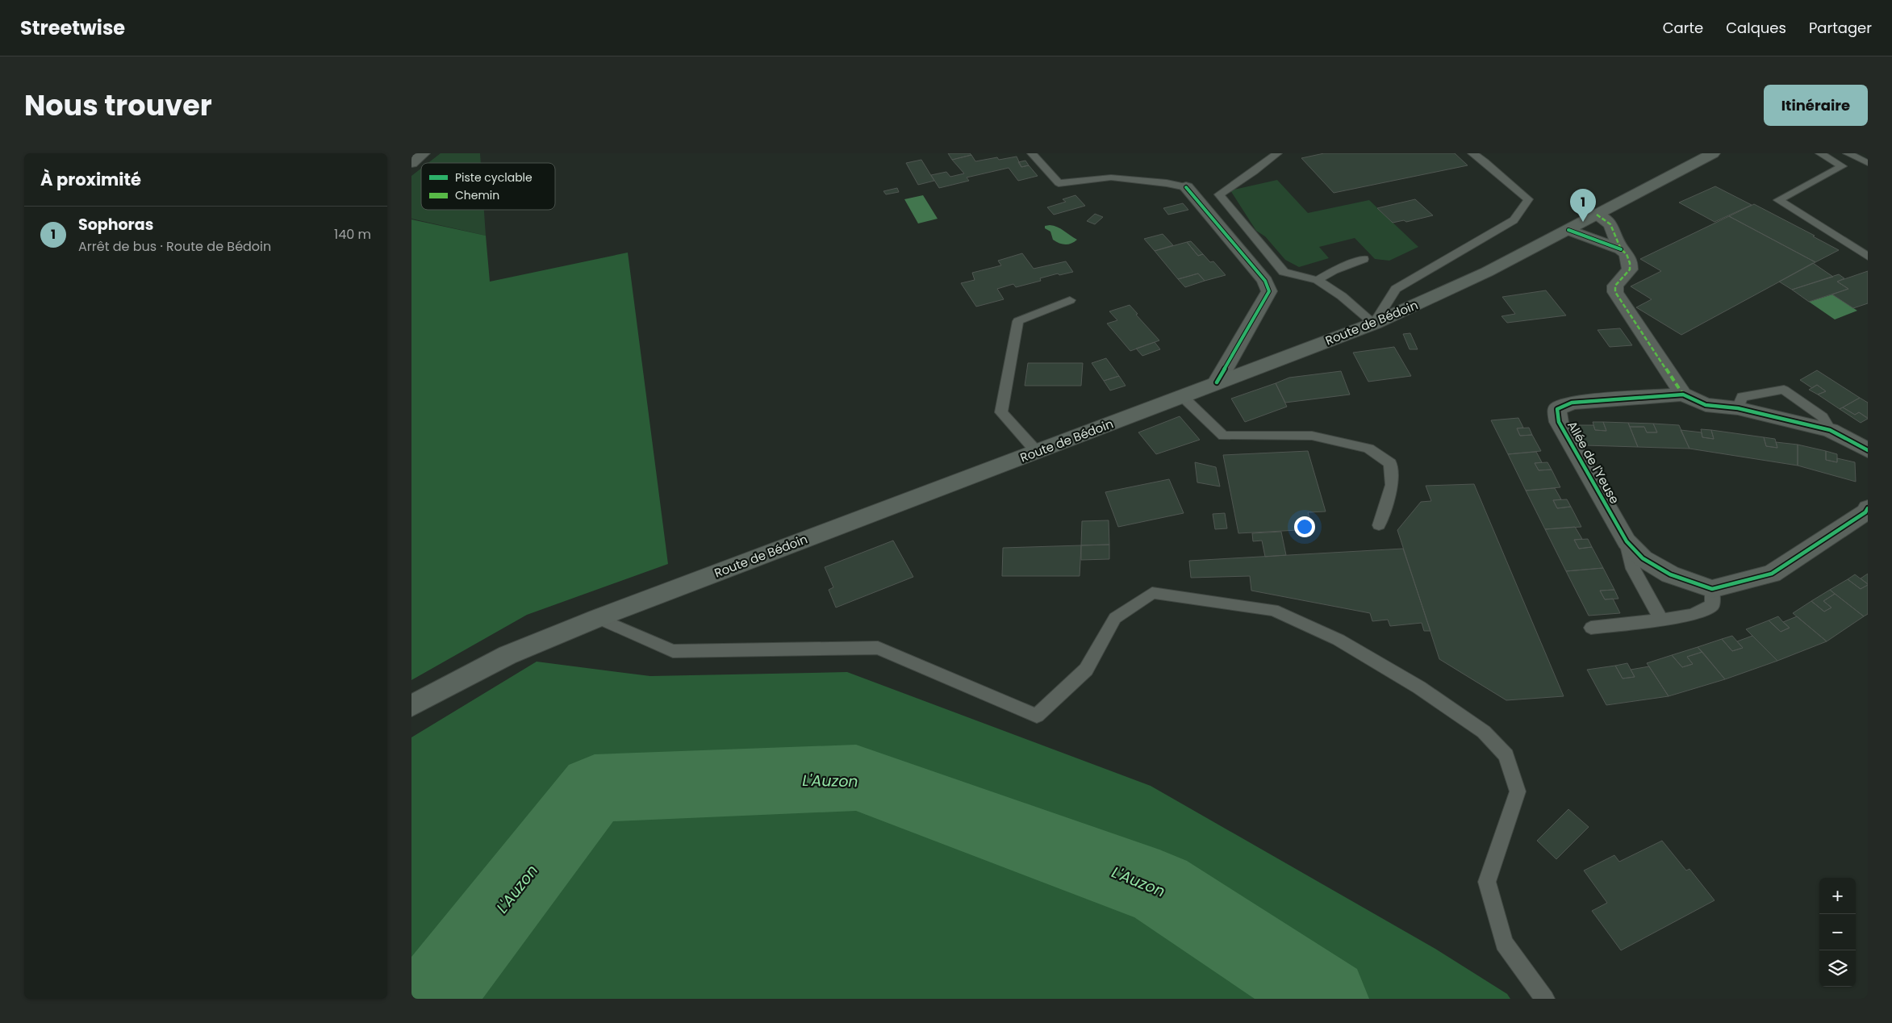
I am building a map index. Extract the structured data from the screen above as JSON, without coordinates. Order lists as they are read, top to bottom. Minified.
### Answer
{"streets":{"main road":["Route de Bédoin"],"street":["Allée de l'Yeuse"]},"water":["L'Auzon"],"legend":["Piste cyclable","Chemin"],"page":{"header":"Streetwise","nav":["Carte","Calques","Partager"],"title":"Nous trouver","buttons":"Itinéraire","heading":"À proximité","pins":"1","list":[{"mark":"1","name":"Sophoras","note":"Arrêt de bus · Route de Bédoin","value":"140 m"}],"map_buttons":["+","−"]}}
